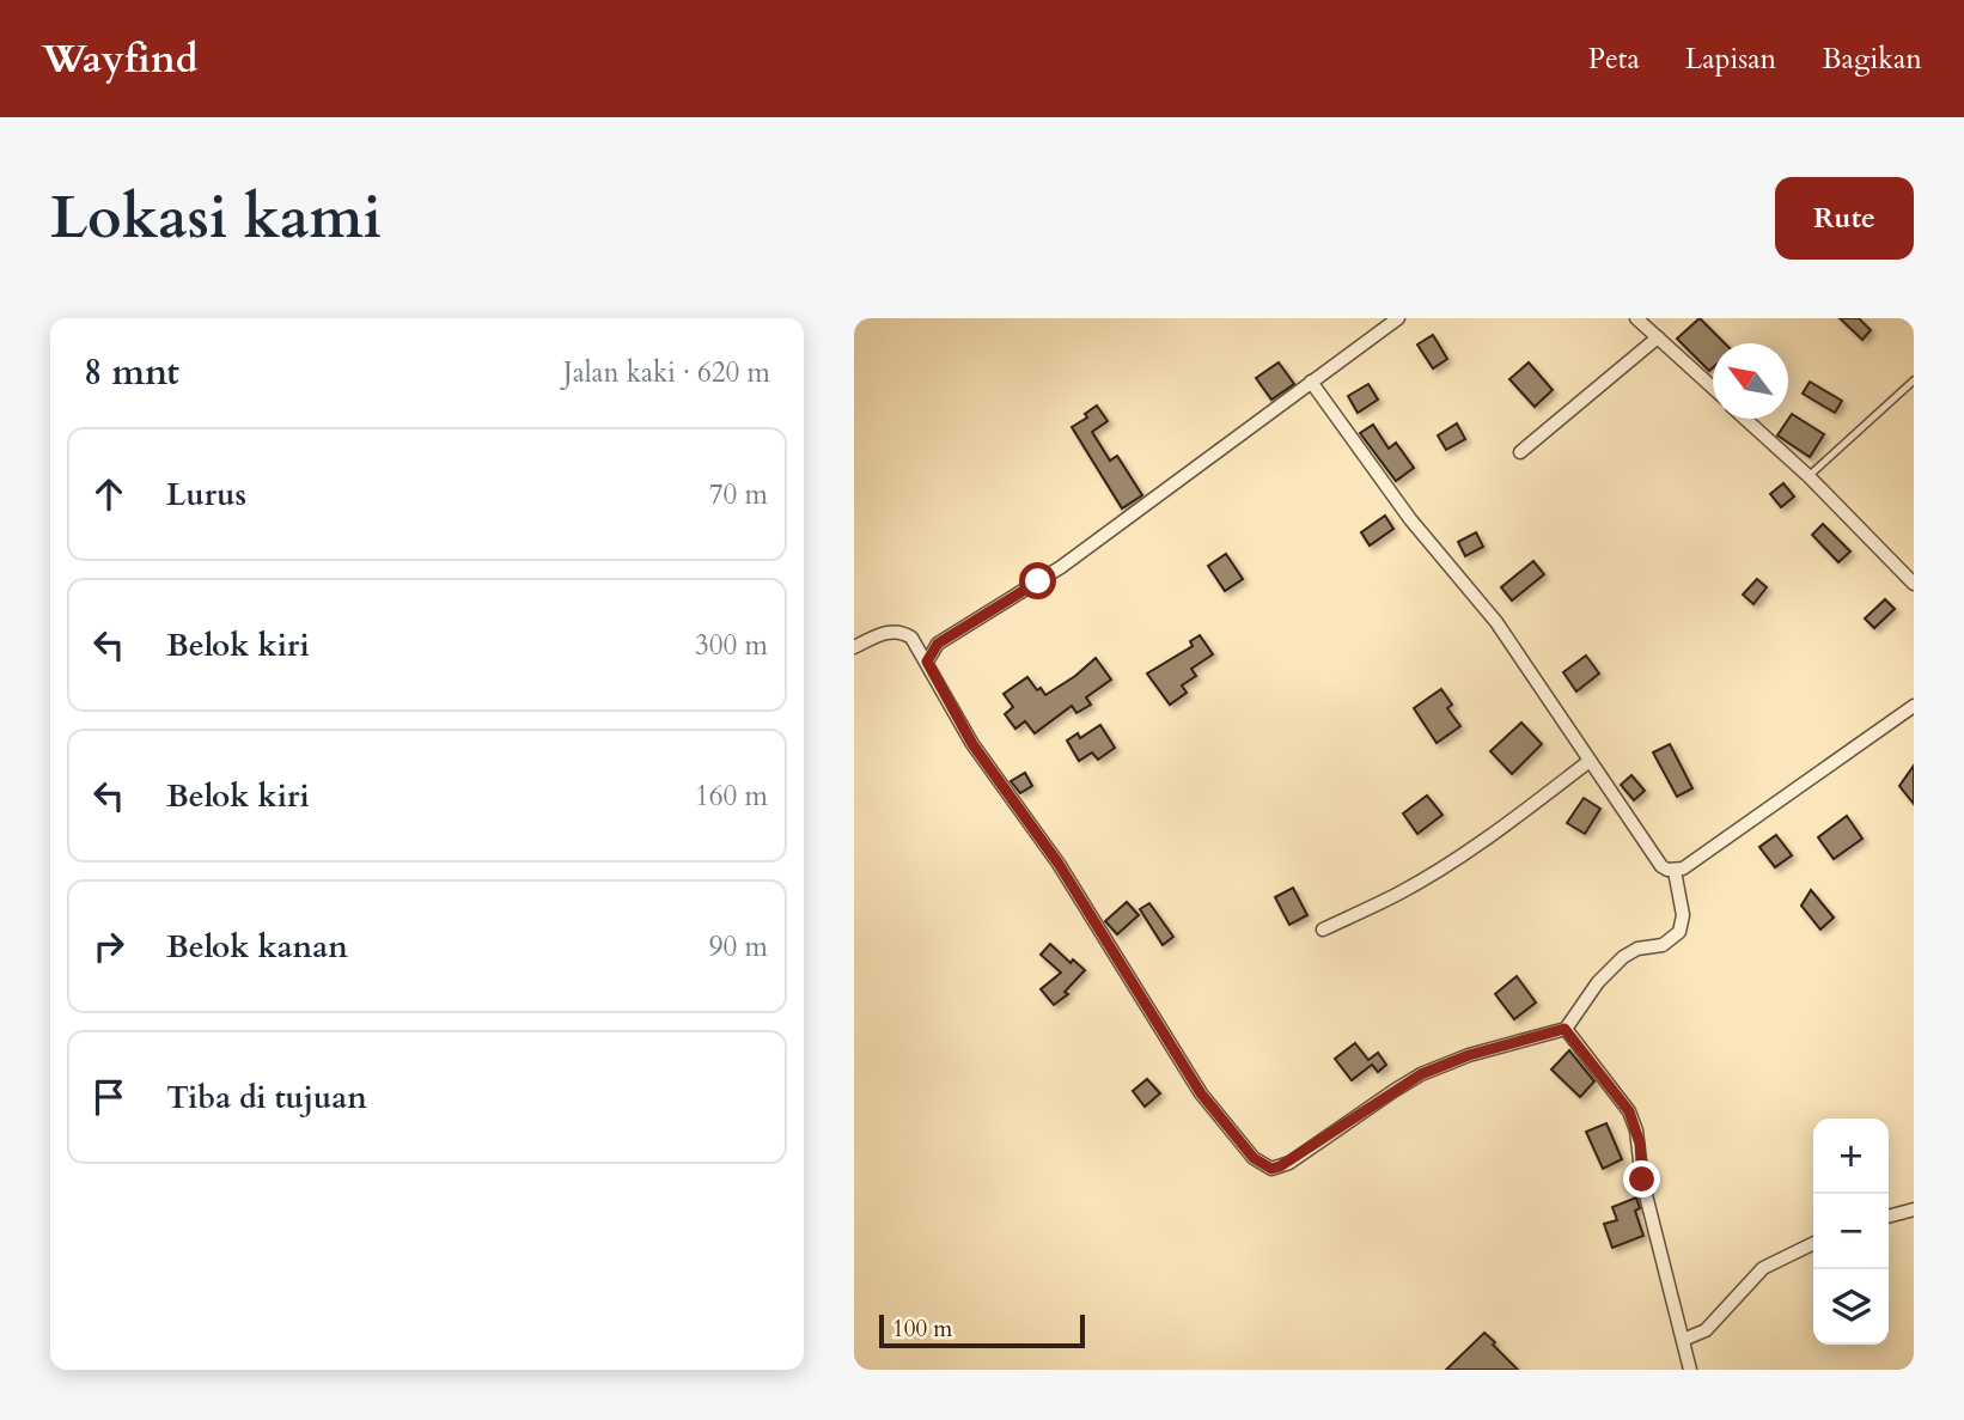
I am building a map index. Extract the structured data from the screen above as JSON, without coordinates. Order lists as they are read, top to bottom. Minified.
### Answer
{"scale_bar":"100 m","north":"top left","page":{"header":"Wayfind","nav":["Peta","Lapisan","Bagikan"],"buttons":"Rute","title":"Lokasi kami","heading":["8 mnt","Jalan kaki · 620 m"],"list":[["Lurus","70 m"],["Belok kiri","300 m"],["Belok kiri","160 m"],["Belok kanan","90 m"],"Tiba di tujuan"],"map_buttons":["+","−"],"scale":"100 m"}}
